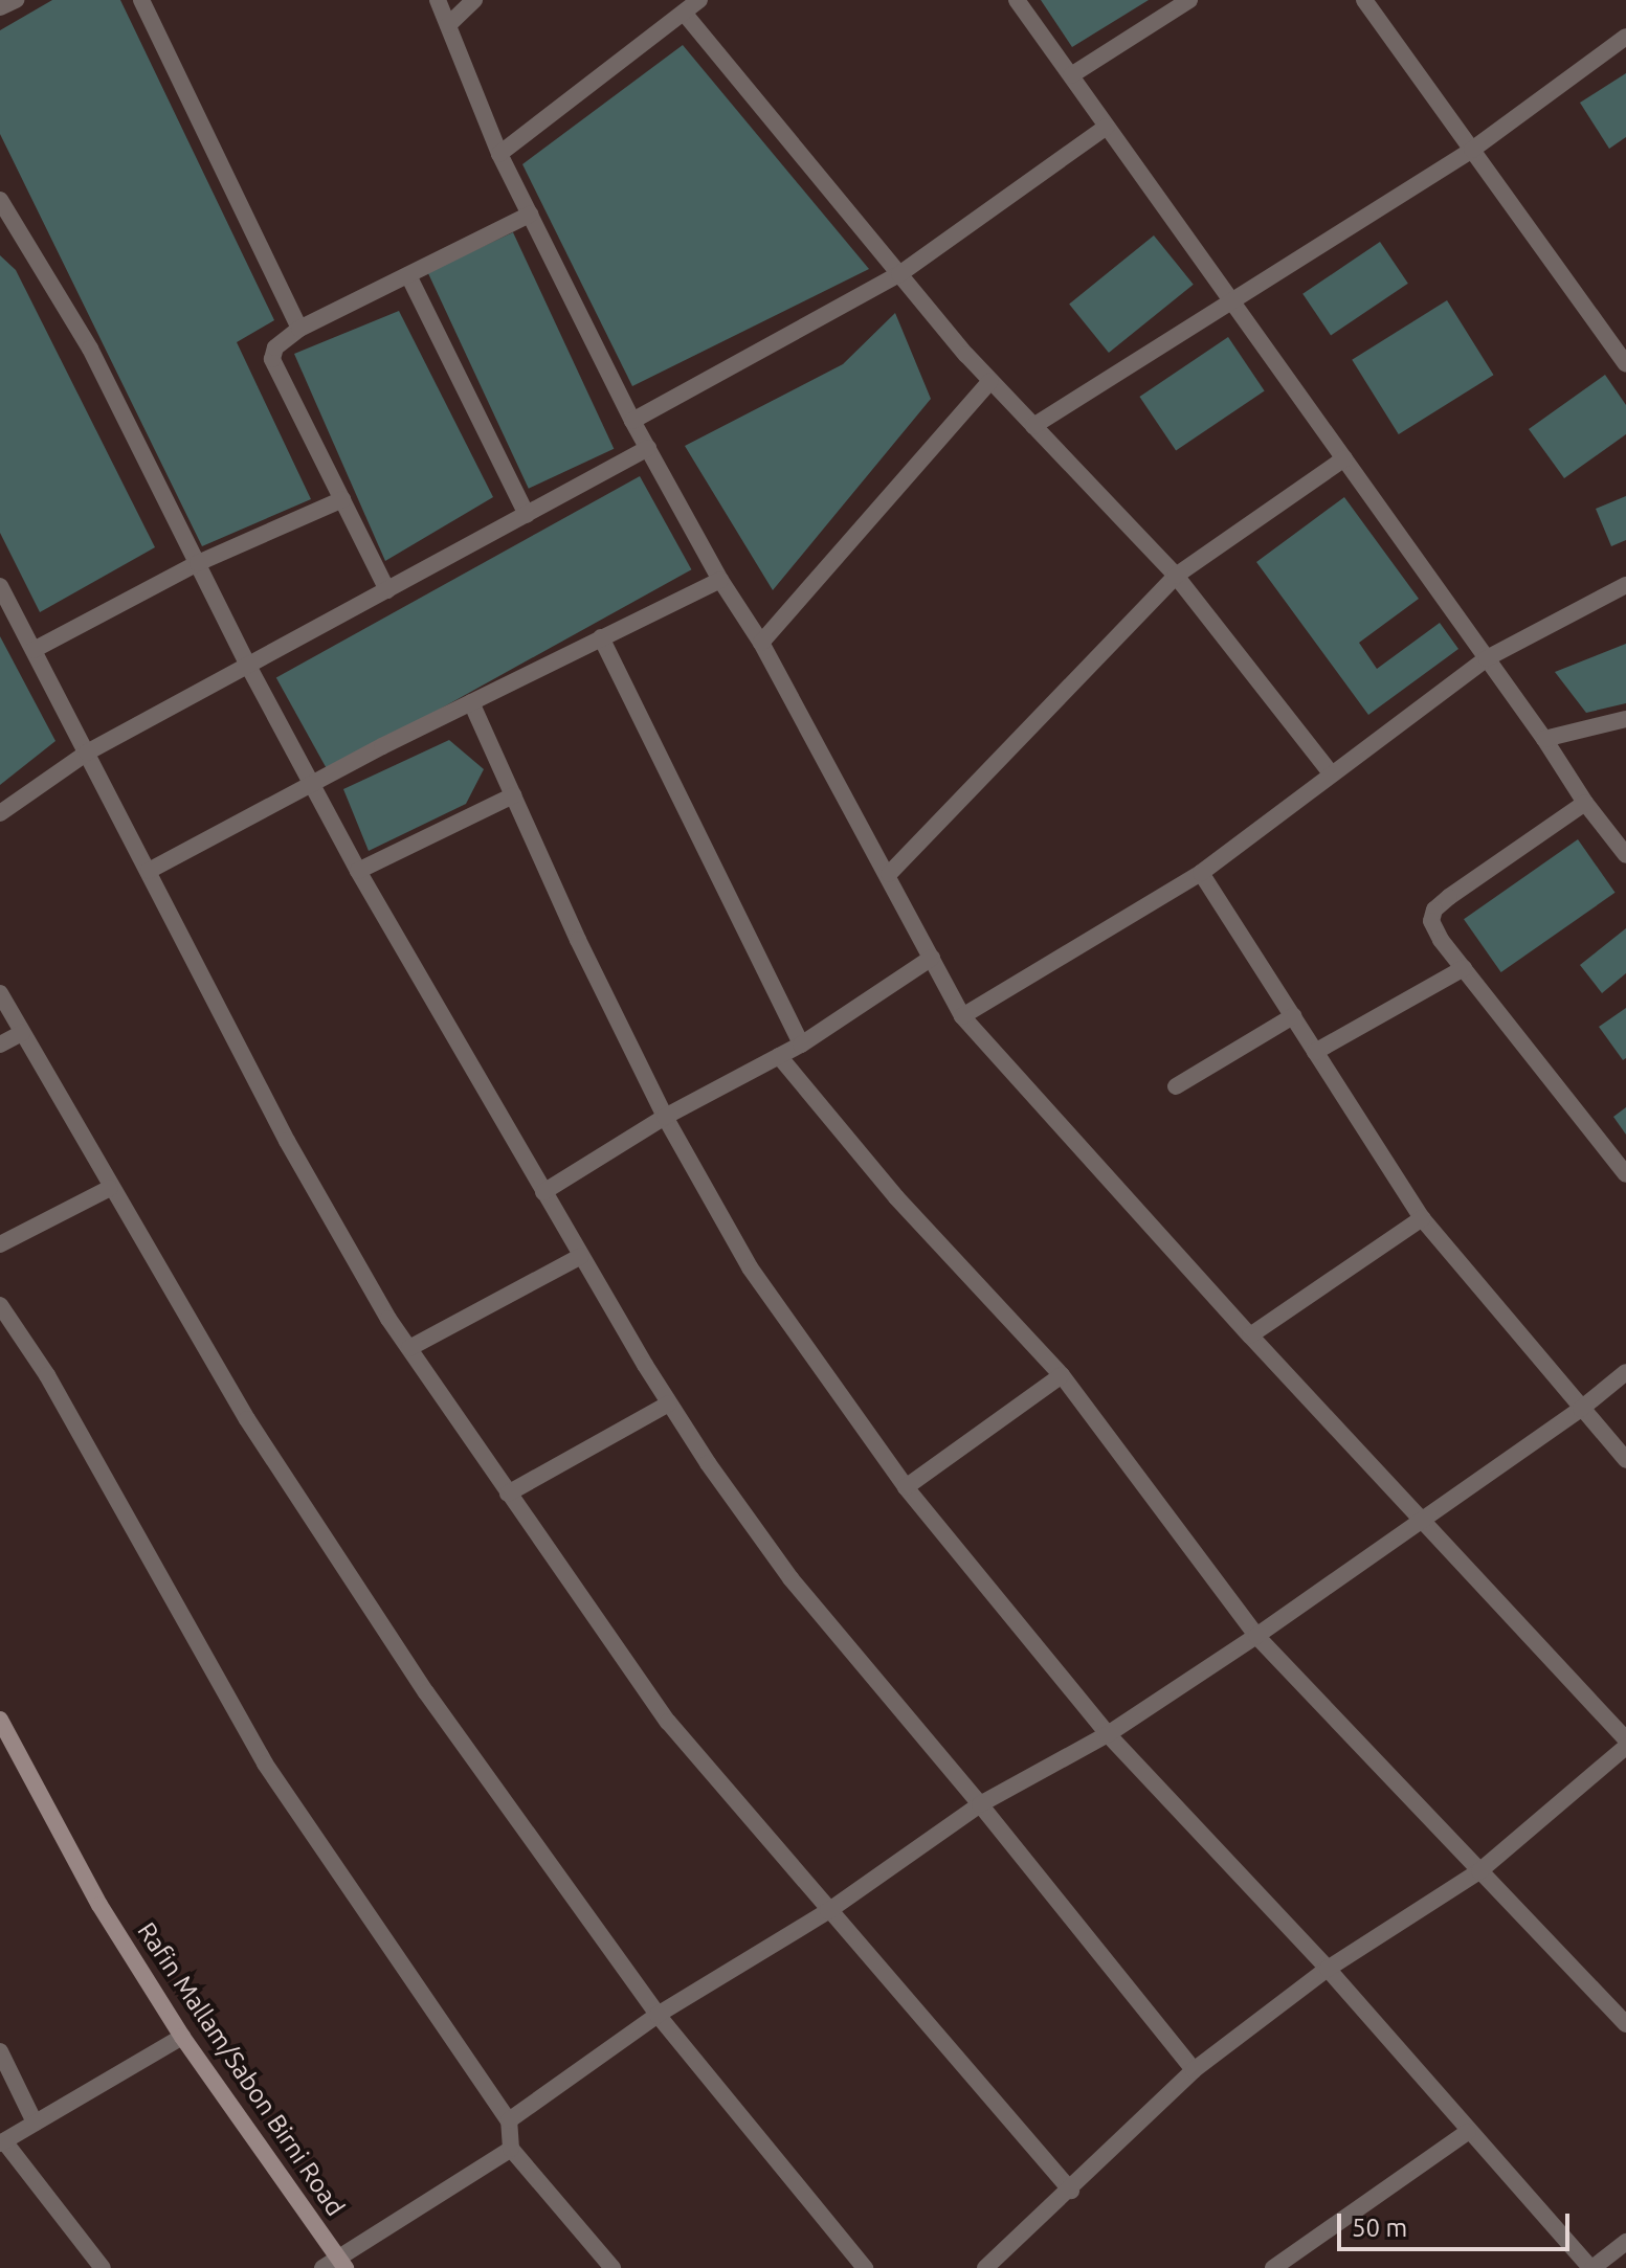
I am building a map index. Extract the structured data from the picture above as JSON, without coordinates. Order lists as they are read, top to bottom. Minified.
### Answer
{"streets":{"street":["Rafin Mallam/Sabon Birni Road"]},"scale_bar":"50 m"}
